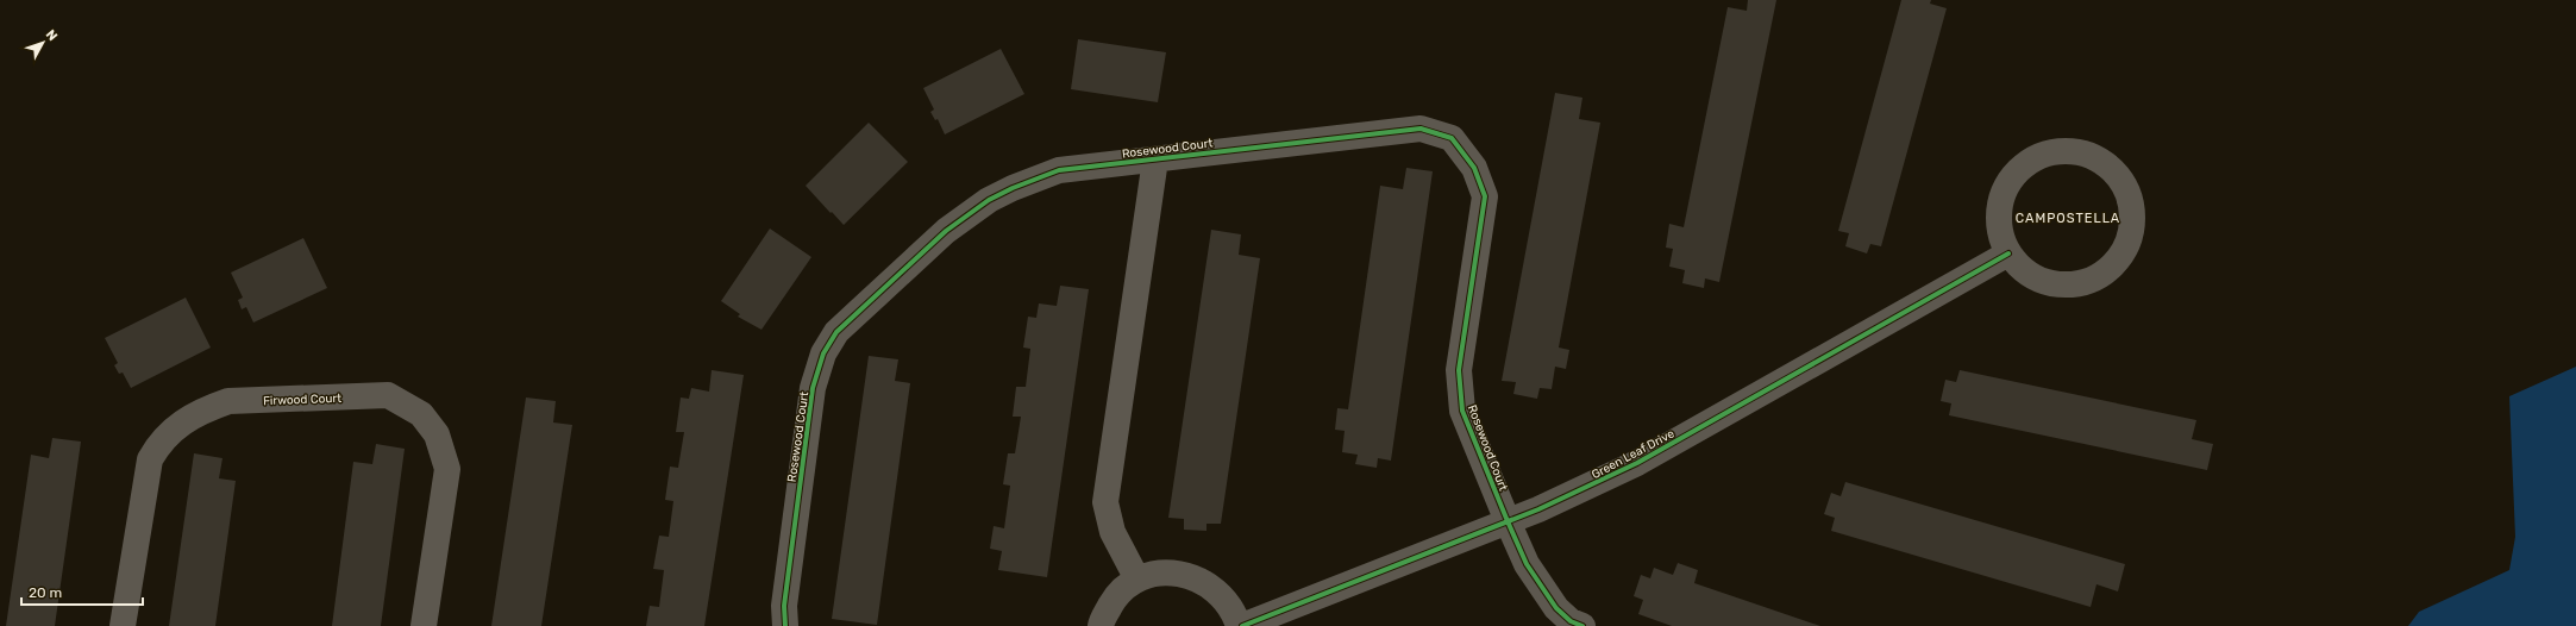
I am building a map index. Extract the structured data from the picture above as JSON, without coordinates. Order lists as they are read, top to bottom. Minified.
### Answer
{"streets":{"street":["Rosewood Court","Firwood Court","Green Leaf Drive"]},"crossings":[["Rosewood Court","Green Leaf Drive"]],"districts":["CAMPOSTELLA"],"scale_bar":"20 m","north":"top right"}
